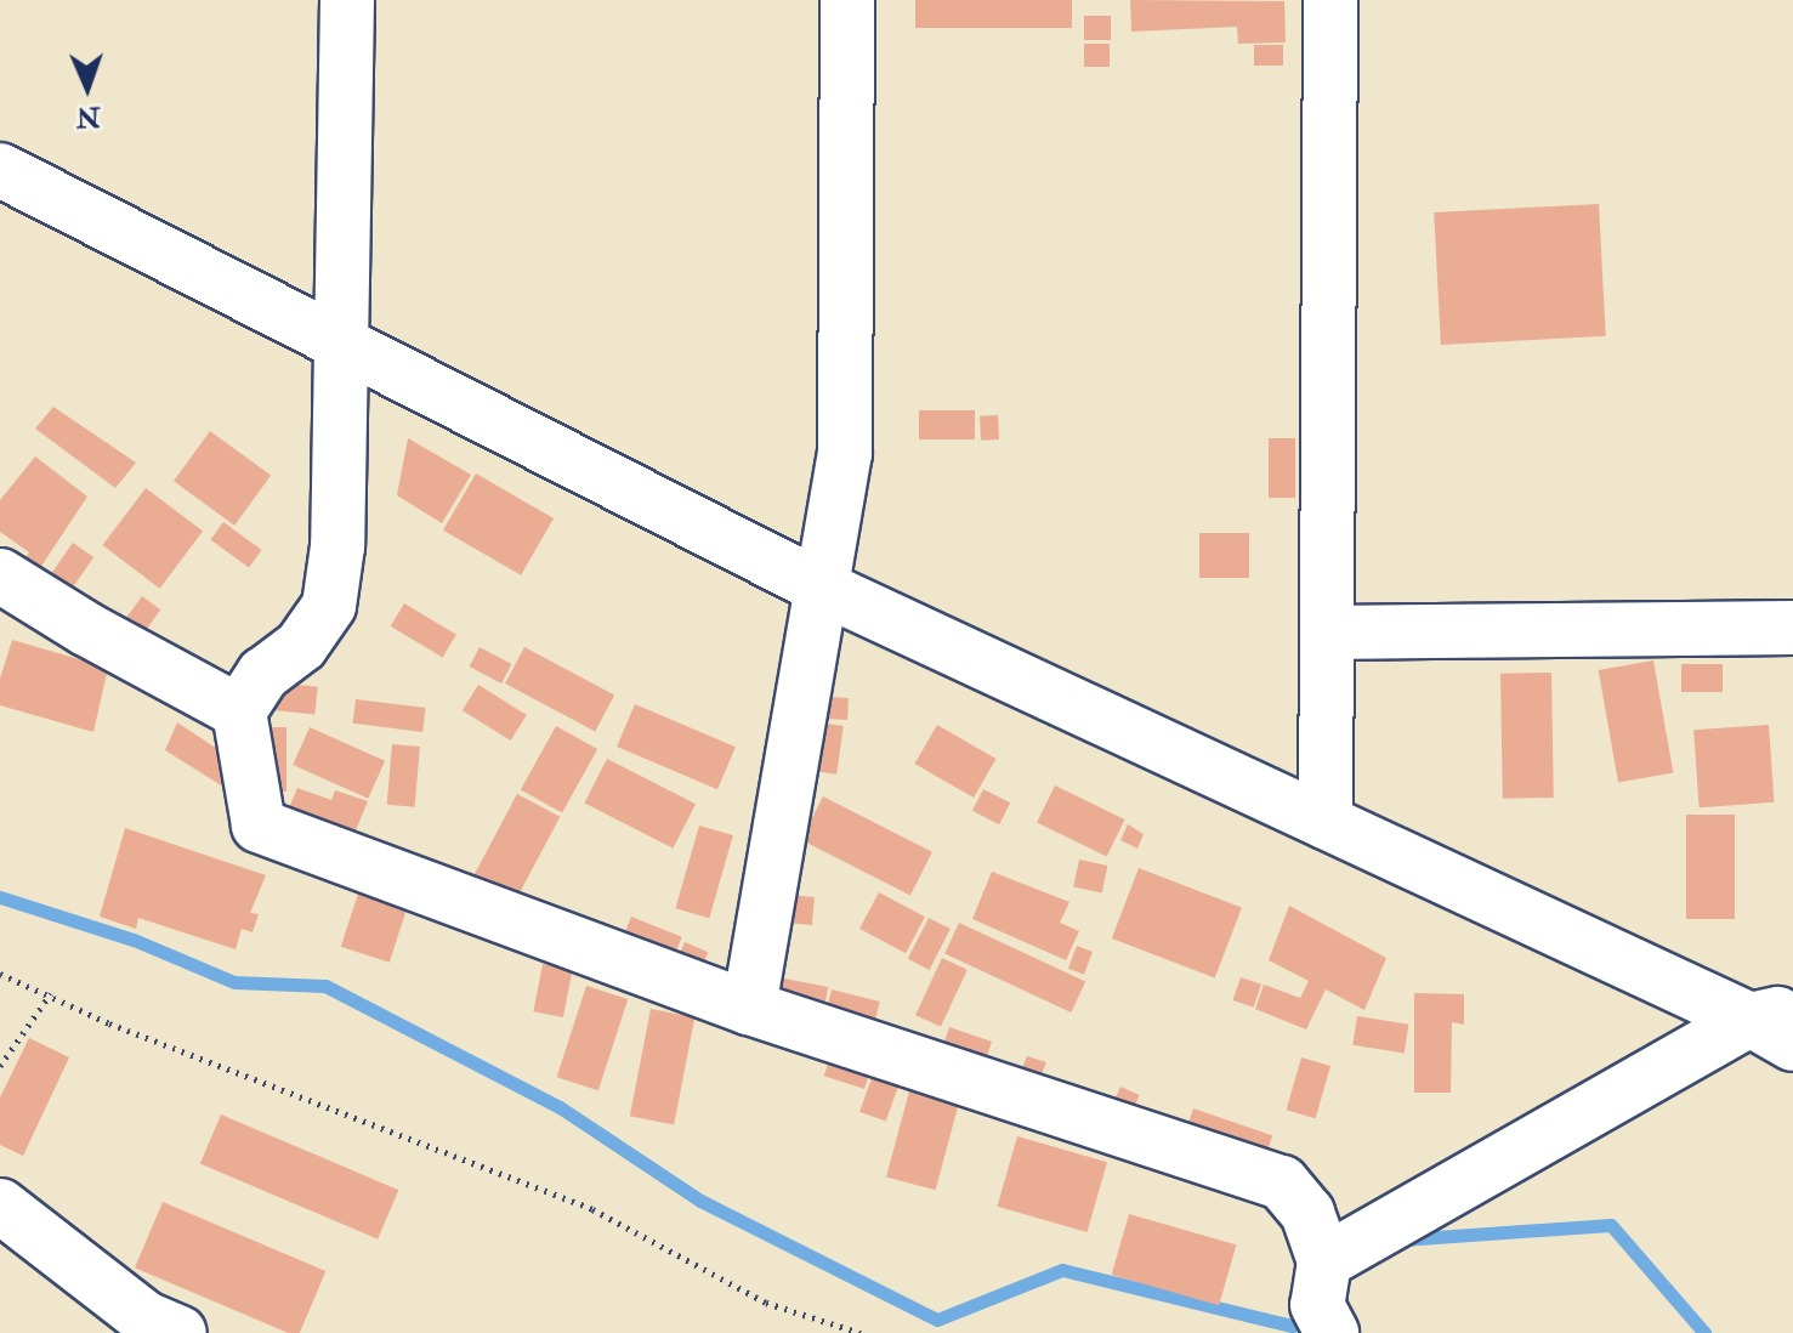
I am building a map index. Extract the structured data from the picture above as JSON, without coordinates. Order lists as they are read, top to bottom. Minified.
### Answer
{"north":"bottom"}
